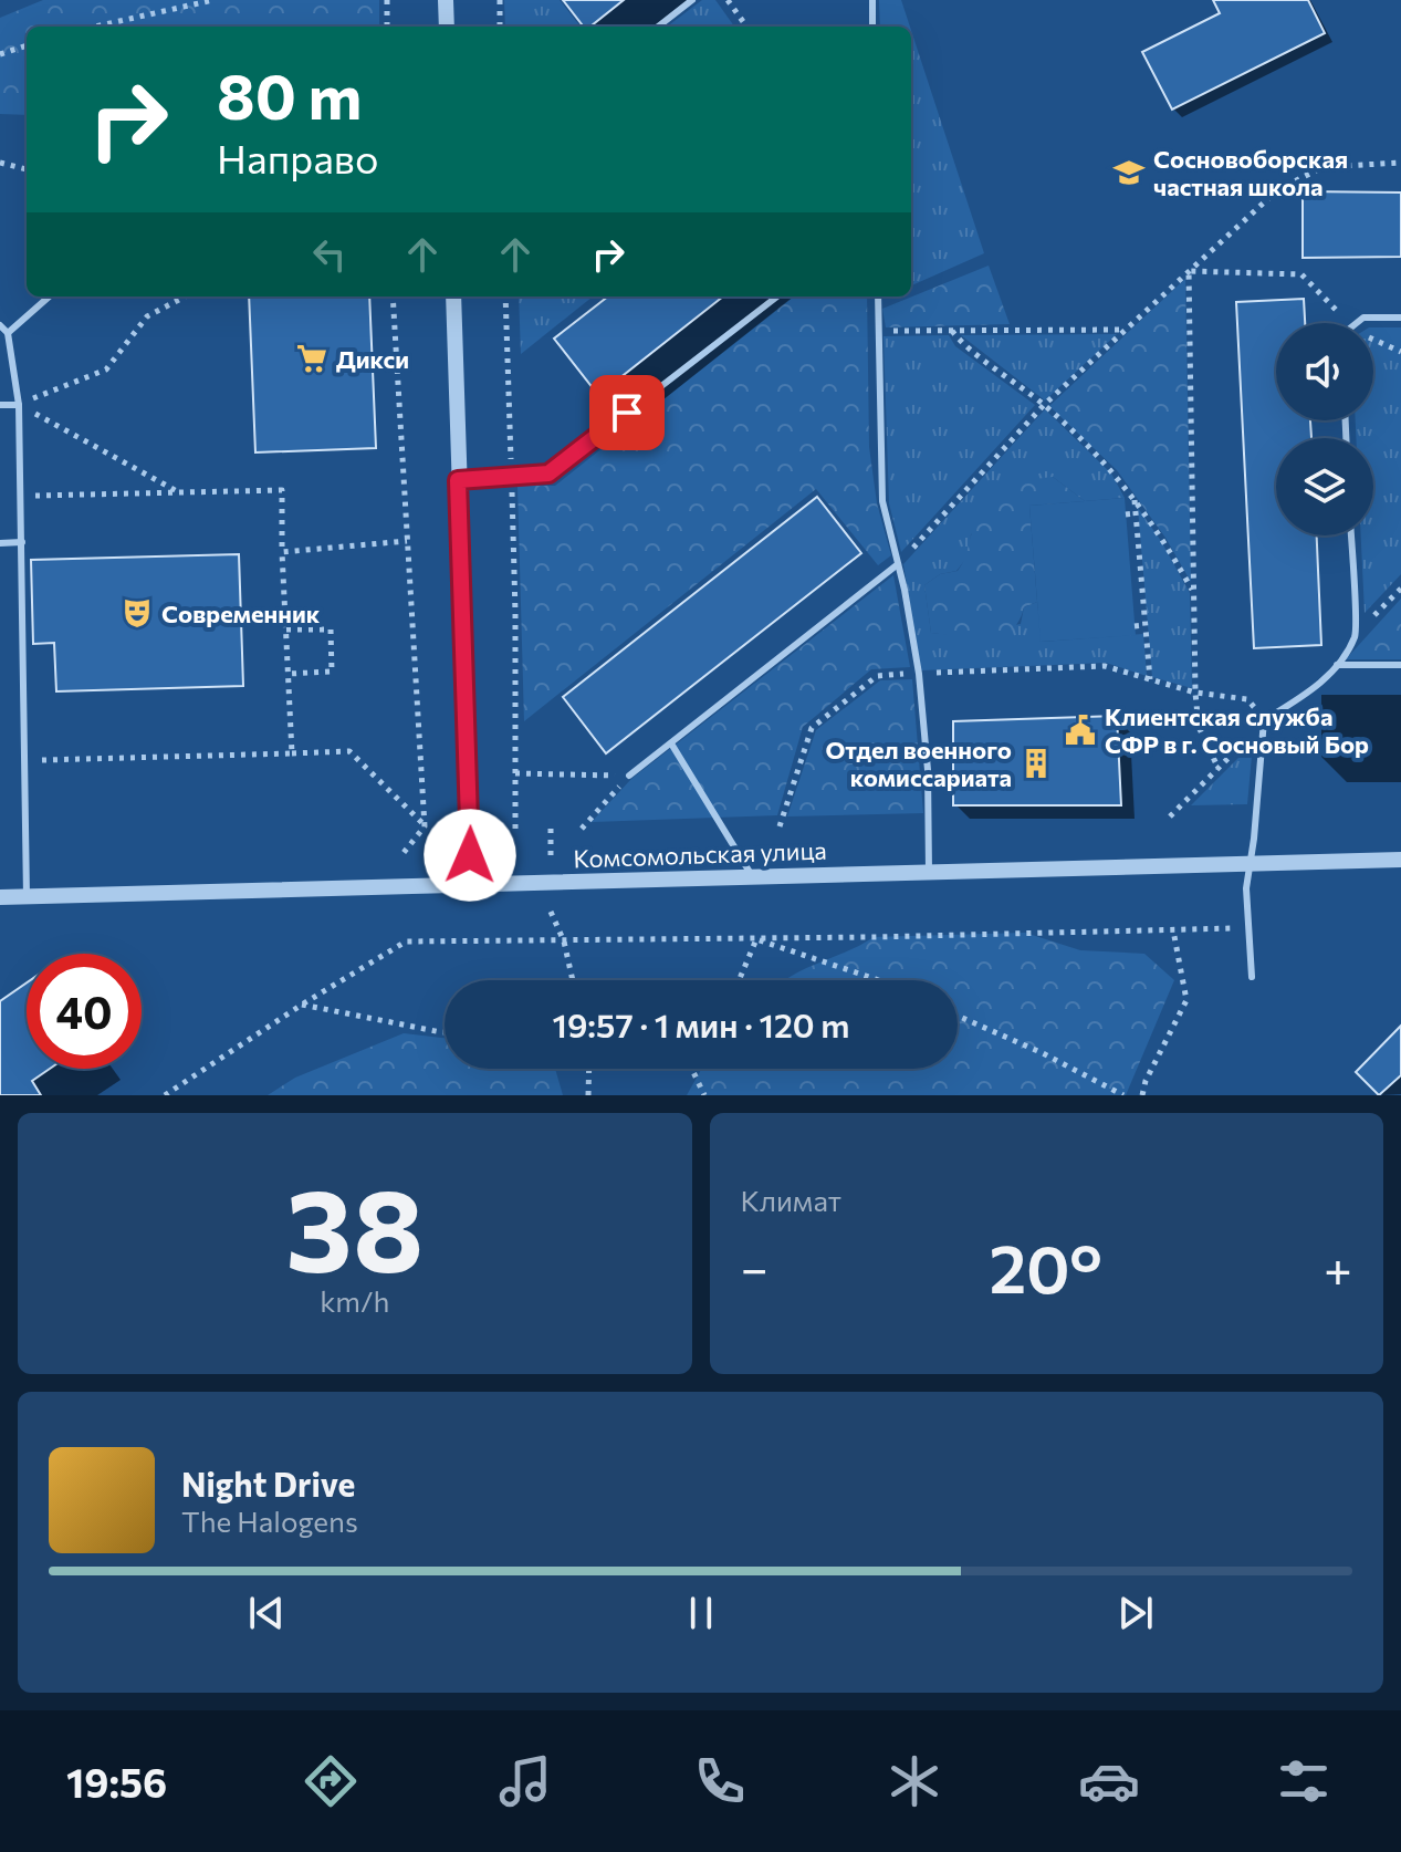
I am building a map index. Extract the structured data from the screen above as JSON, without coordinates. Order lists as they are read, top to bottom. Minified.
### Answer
{"streets":{"street":["Комсомольская улица"]},"places":{"school or university":["Сосновоборская частная школа"],"supermarket":["Дикси"],"theatre":["Современник"],"public building":["Клиентская служба СФР в г. Сосновый Бор"],"building":["Отдел военного комиссариата"]},"page":{"turn":["80 m","Направо"],"limit":"40","trip":"19:57 · 1 мин · 120 m","tile":[["38","km/h"],"Климат"],"heat":["−","20°","+"],"song":["Night Drive","The Halogens"],"tabs":"19:56"}}
